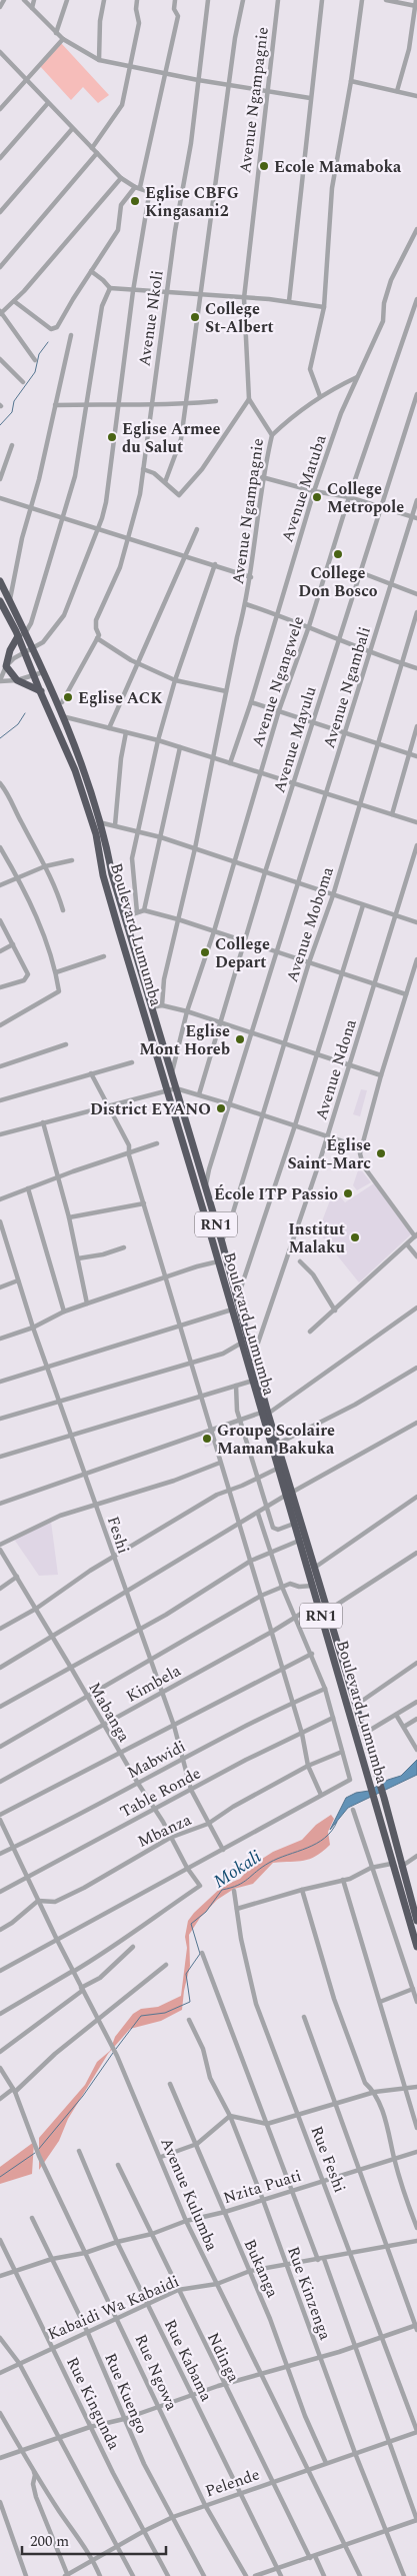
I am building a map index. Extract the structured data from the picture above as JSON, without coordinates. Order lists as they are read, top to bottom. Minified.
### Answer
{"streets":{"highway":["Boulevard Lumumba","RN1"],"street":["Avenue Ngampagnie","Avenue Nkoli","Avenue Matuba","Avenue Ngangwele","Avenue Ngambali","Avenue Mayulu","Avenue Moboma","Avenue Ndona","Feshi","Kimbela","Mabanga","Mabwidi","Table Ronde","Mbanza","Rue Feshi","Nzita Puati","Avenue Kulumba","Bukanga","Rue Kinzenga","Kabaidi Wa Kabaidi","Ndinga","Rue Kabama","Rue Ngowa","Rue Kuengo","Rue Kingunda","Pelende"]},"crossings":[["Avenue Ngangwele","Boulevard Lumumba"],["Avenue Ngambali","Boulevard Lumumba"],["Avenue Moboma","Boulevard Lumumba"],["Boulevard Lumumba","Avenue Ndona"],["Boulevard Lumumba","Kimbela"],["Feshi","Kimbela"],["Feshi","Mabwidi"],["Feshi","Table Ronde"],["Feshi","Mbanza"],["Kimbela","Mabanga"],["Mabanga","Mabwidi"],["Mabanga","Table Ronde"],["Mabanga","Mbanza"],["Mabanga","Avenue Kulumba"],["Mabwidi","Avenue Kulumba"],["Table Ronde","Avenue Kulumba"],["Mbanza","Avenue Kulumba"],["Rue Feshi","Nzita Puati"],["Rue Feshi","Kabaidi Wa Kabaidi"],["Rue Feshi","Pelende"],["Nzita Puati","Avenue Kulumba"],["Nzita Puati","Bukanga"],["Nzita Puati","Rue Kinzenga"],["Nzita Puati","Ndinga"],["Nzita Puati","Rue Kabama"],["Nzita Puati","Rue Ngowa"],["Nzita Puati","Rue Kuengo"],["Nzita Puati","Rue Kingunda"],["Avenue Kulumba","Kabaidi Wa Kabaidi"],["Avenue Kulumba","Pelende"],["Bukanga","Kabaidi Wa Kabaidi"],["Bukanga","Pelende"],["Rue Kinzenga","Kabaidi Wa Kabaidi"],["Rue Kinzenga","Pelende"],["Kabaidi Wa Kabaidi","Ndinga"],["Kabaidi Wa Kabaidi","Rue Kabama"],["Kabaidi Wa Kabaidi","Rue Ngowa"],["Kabaidi Wa Kabaidi","Rue Kuengo"],["Kabaidi Wa Kabaidi","Rue Kingunda"],["Ndinga","Pelende"],["Rue Kabama","Pelende"],["Rue Ngowa","Pelende"],["Rue Kuengo","Pelende"],["Rue Kingunda","Pelende"]],"water":["Mokali"],"places":["Ecole Mamaboka","Eglise CBFG Kingasani2","College St-Albert","Eglise Armee du Salut","College Metropole","College Don Bosco","Eglise ACK","College Depart","Eglise Mont Horeb","District EYANO","Église Saint-Marc","École ITP Passio","Institut Malaku","Groupe Scolaire Maman Bakuka"],"scale_bar":"200 m"}
